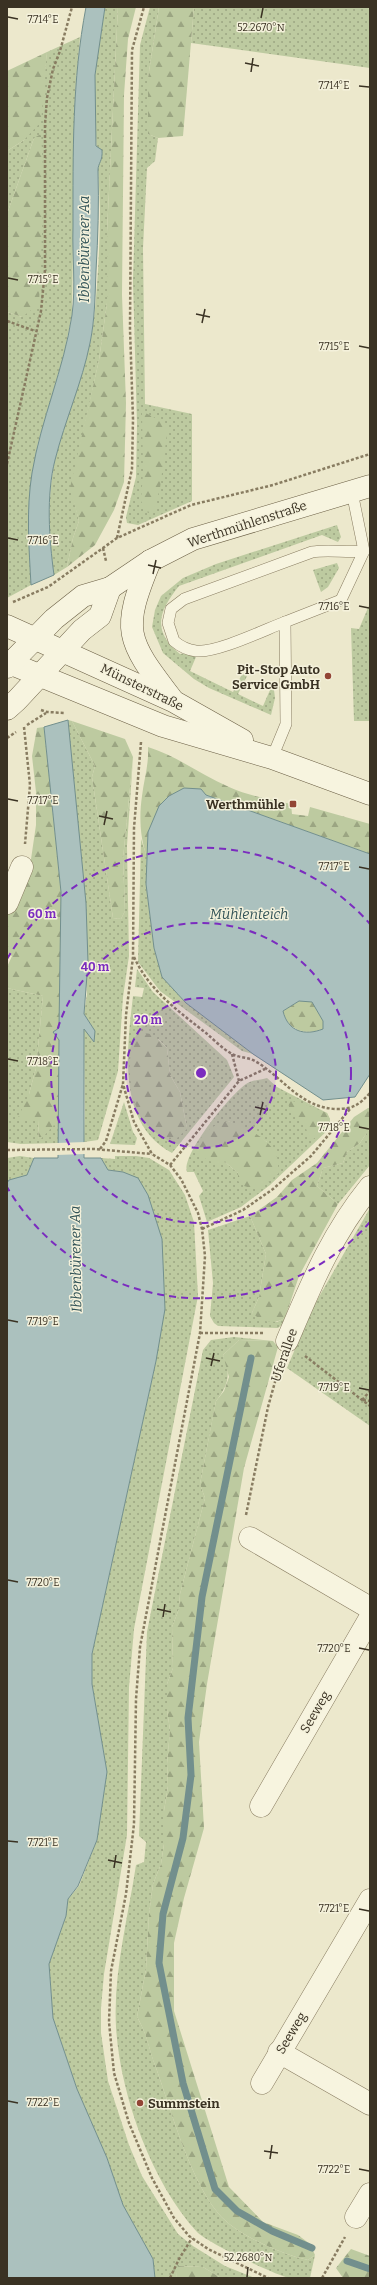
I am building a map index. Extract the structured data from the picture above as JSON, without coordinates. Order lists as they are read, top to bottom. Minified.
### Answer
{"streets":{"main road":["Werthmühlenstraße","Münsterstraße","Uferallee","Seeweg"]},"crossings":[["Werthmühlenstraße","Münsterstraße"]],"water":["Ibbenbürener Aa","Mühlenteich"],"places":{"other":["Pit-Stop Auto Service GmbH","Summstein"],"transit":["Werthmühle"]},"coordinates":["7.714°E","52.2670°N","7.715°E","7.716°E","7.717°E","7.718°E","7.719°E","7.720°E","7.721°E","7.722°E","52.2680°N"],"rings":["60 m","40 m","20 m"]}
